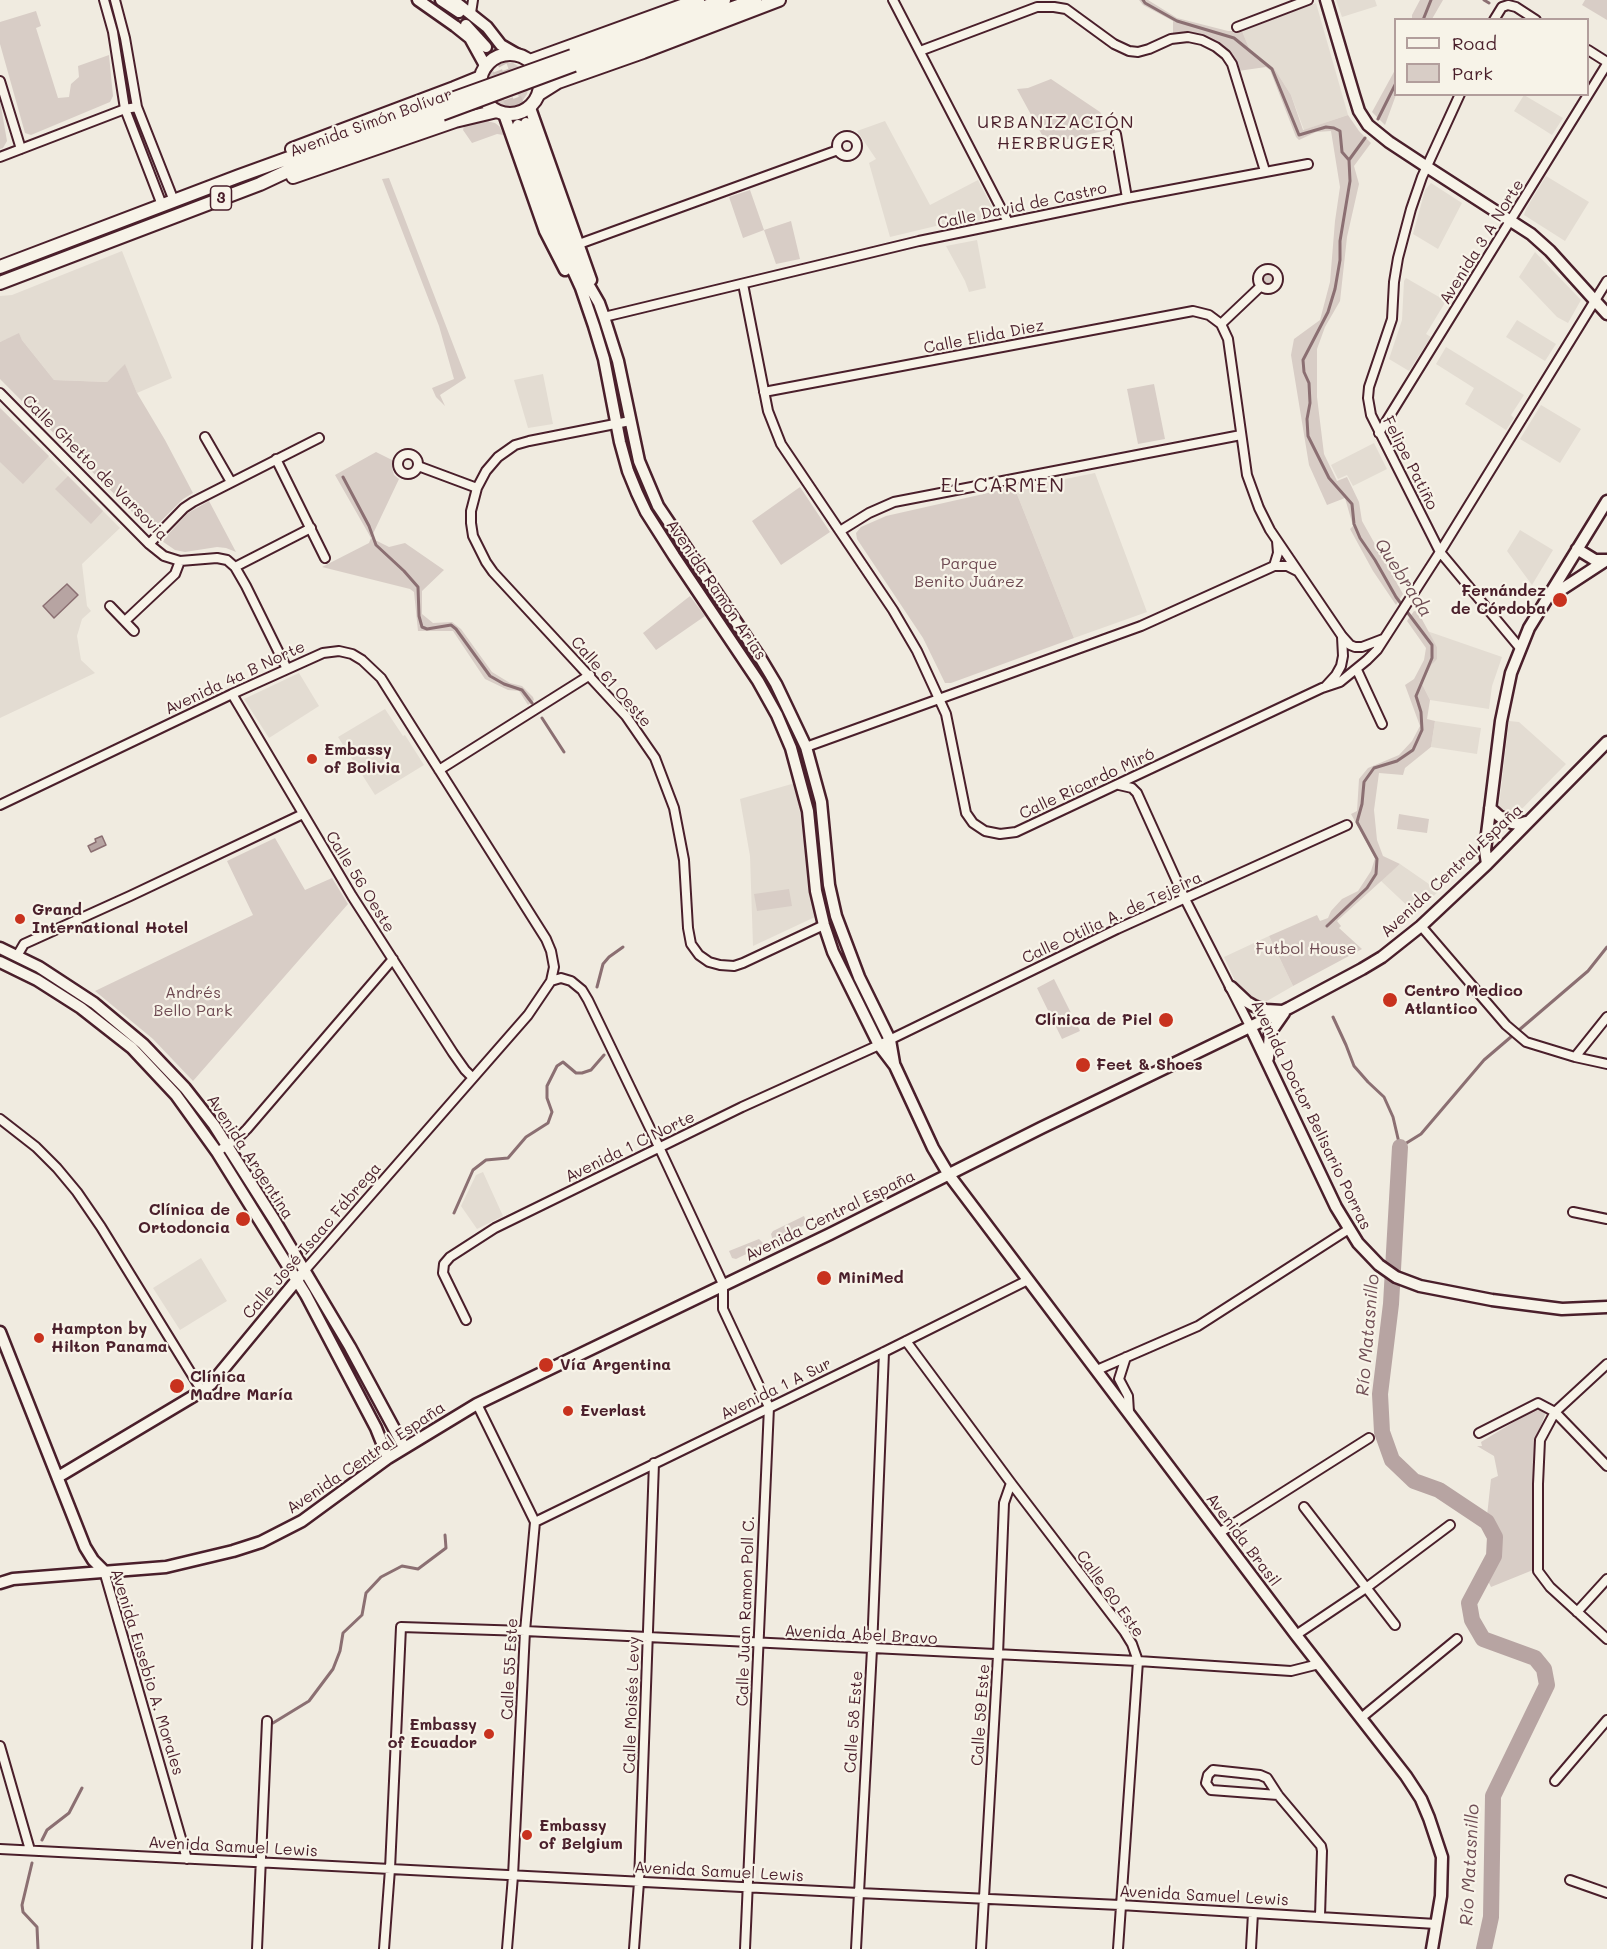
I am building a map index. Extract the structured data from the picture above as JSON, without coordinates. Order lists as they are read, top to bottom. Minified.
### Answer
{"streets":{"main road":["Avenida Simón Bolívar","3","Avenida Ramón Arias","Avenida Central España","Avenida Doctor Belisario Porras","Avenida Argentina","Calle José Isaac Fábrega","Avenida Brasil","Avenida Eusebio A. Morales"],"street":["Calle David de Castro","Avenida 3 A Norte","Calle Elida Diez","Felipe Patiño","Calle Ghetto de Varsovia","Avenida 4a B Norte","Calle 61 Oeste","Calle Ricardo Miró","Calle 56 Oeste","Calle Otilia A. de Tejeira","Avenida 1 C Norte","Avenida 1 A Sur","Calle 60 Este","Calle Juan Ramon Poll C.","Avenida Abel Bravo","Calle 55 Este","Calle Moisés Levy","Calle 59 Este","Calle 58 Este","Avenida Samuel Lewis"]},"crossings":[["Calle David de Castro","Avenida Ramón Arias"],["Calle David de Castro","Calle Ricardo Miró"],["Avenida 3 A Norte","Felipe Patiño"],["Calle Elida Diez","Calle Ricardo Miró"],["Felipe Patiño","Calle Ricardo Miró"],["Avenida Ramón Arias","Calle 61 Oeste"],["Avenida Ramón Arias","Avenida Central España"],["Avenida Ramón Arias","Calle Otilia A. de Tejeira"],["Avenida Ramón Arias","Avenida 1 C Norte"],["Avenida Ramón Arias","Avenida Brasil"],["Avenida 4a B Norte","Calle 56 Oeste"],["Avenida 4a B Norte","Calle José Isaac Fábrega"],["Avenida Central España","Avenida Doctor Belisario Porras"],["Avenida Central España","Avenida Argentina"],["Avenida Central España","Avenida Brasil"],["Avenida Central España","Calle Juan Ramon Poll C."],["Avenida Central España","Avenida Eusebio A. Morales"],["Calle 56 Oeste","Calle José Isaac Fábrega"],["Calle Otilia A. de Tejeira","Avenida Doctor Belisario Porras"],["Calle Otilia A. de Tejeira","Avenida 1 C Norte"],["Avenida Argentina","Calle José Isaac Fábrega"],["Calle José Isaac Fábrega","Avenida Eusebio A. Morales"],["Avenida 1 A Sur","Avenida Brasil"],["Avenida 1 A Sur","Calle 60 Este"],["Avenida 1 A Sur","Calle Juan Ramon Poll C."],["Avenida 1 A Sur","Calle 55 Este"],["Avenida 1 A Sur","Calle Moisés Levy"],["Avenida 1 A Sur","Calle 58 Este"],["Avenida Brasil","Avenida Abel Bravo"],["Avenida Brasil","Avenida Samuel Lewis"],["Calle 60 Este","Avenida Abel Bravo"],["Calle 60 Este","Calle 59 Este"],["Calle 60 Este","Avenida Samuel Lewis"],["Calle Juan Ramon Poll C.","Avenida Abel Bravo"],["Calle Juan Ramon Poll C.","Avenida Samuel Lewis"],["Avenida Abel Bravo","Calle 55 Este"],["Avenida Abel Bravo","Calle Moisés Levy"],["Avenida Abel Bravo","Calle 59 Este"],["Avenida Abel Bravo","Calle 58 Este"],["Avenida Abel Bravo","Avenida Samuel Lewis"],["Calle 55 Este","Avenida Samuel Lewis"],["Avenida Eusebio A. Morales","Avenida Samuel Lewis"],["Calle Moisés Levy","Avenida Samuel Lewis"],["Calle 59 Este","Avenida Samuel Lewis"],["Calle 58 Este","Avenida Samuel Lewis"]],"districts":["URBANIZACIÓN HERBRUGER","EL CARMEN"],"water":["Quebrada","Río Matasnillo"],"parks":["Parque Benito Juárez","Futbol House","Andrés Bello Park"],"places":["Fernández de Córdoba","Embassy of Bolivia","Grand International Hotel","Centro Medico Atlantico","Clínica de Piel","Feet & Shoes","Clínica de Ortodoncia","MiniMed","Hampton by Hilton Panama","Vía Argentina","Clínica Madre María","Everlast","Embassy of Ecuador","Embassy of Belgium"],"legend":["Road","Park"]}
